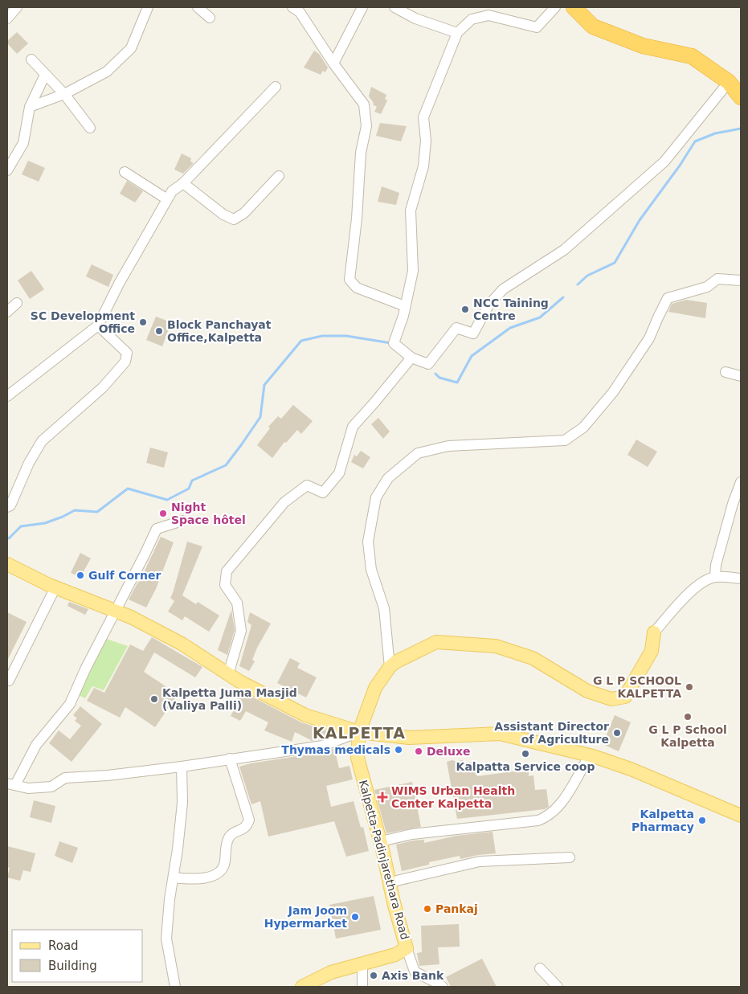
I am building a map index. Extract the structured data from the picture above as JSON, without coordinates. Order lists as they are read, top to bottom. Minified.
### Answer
{"streets":{"main road":["Kalpetta-Padinjarethara Road"]},"districts":["KALPETTA"],"places":{"other":["NCC Taining Centre","SC Development Office","Block Panchayat Office,Kalpetta","Night Space hôtel","Gulf Corner","G L P SCHOOL KALPETTA","Kalpetta Juma Masjid (Valiya Palli)","G L P School Kalpetta","Assistant Director of Agriculture","Thymas medicals","Deluxe","Kalpatta Service coop","Kalpetta Pharmacy","Pankaj","Jam Joom Hypermarket","Axis Bank"],"health":["WIMS Urban Health Center Kalpetta"]},"legend":["Road","Building"]}
